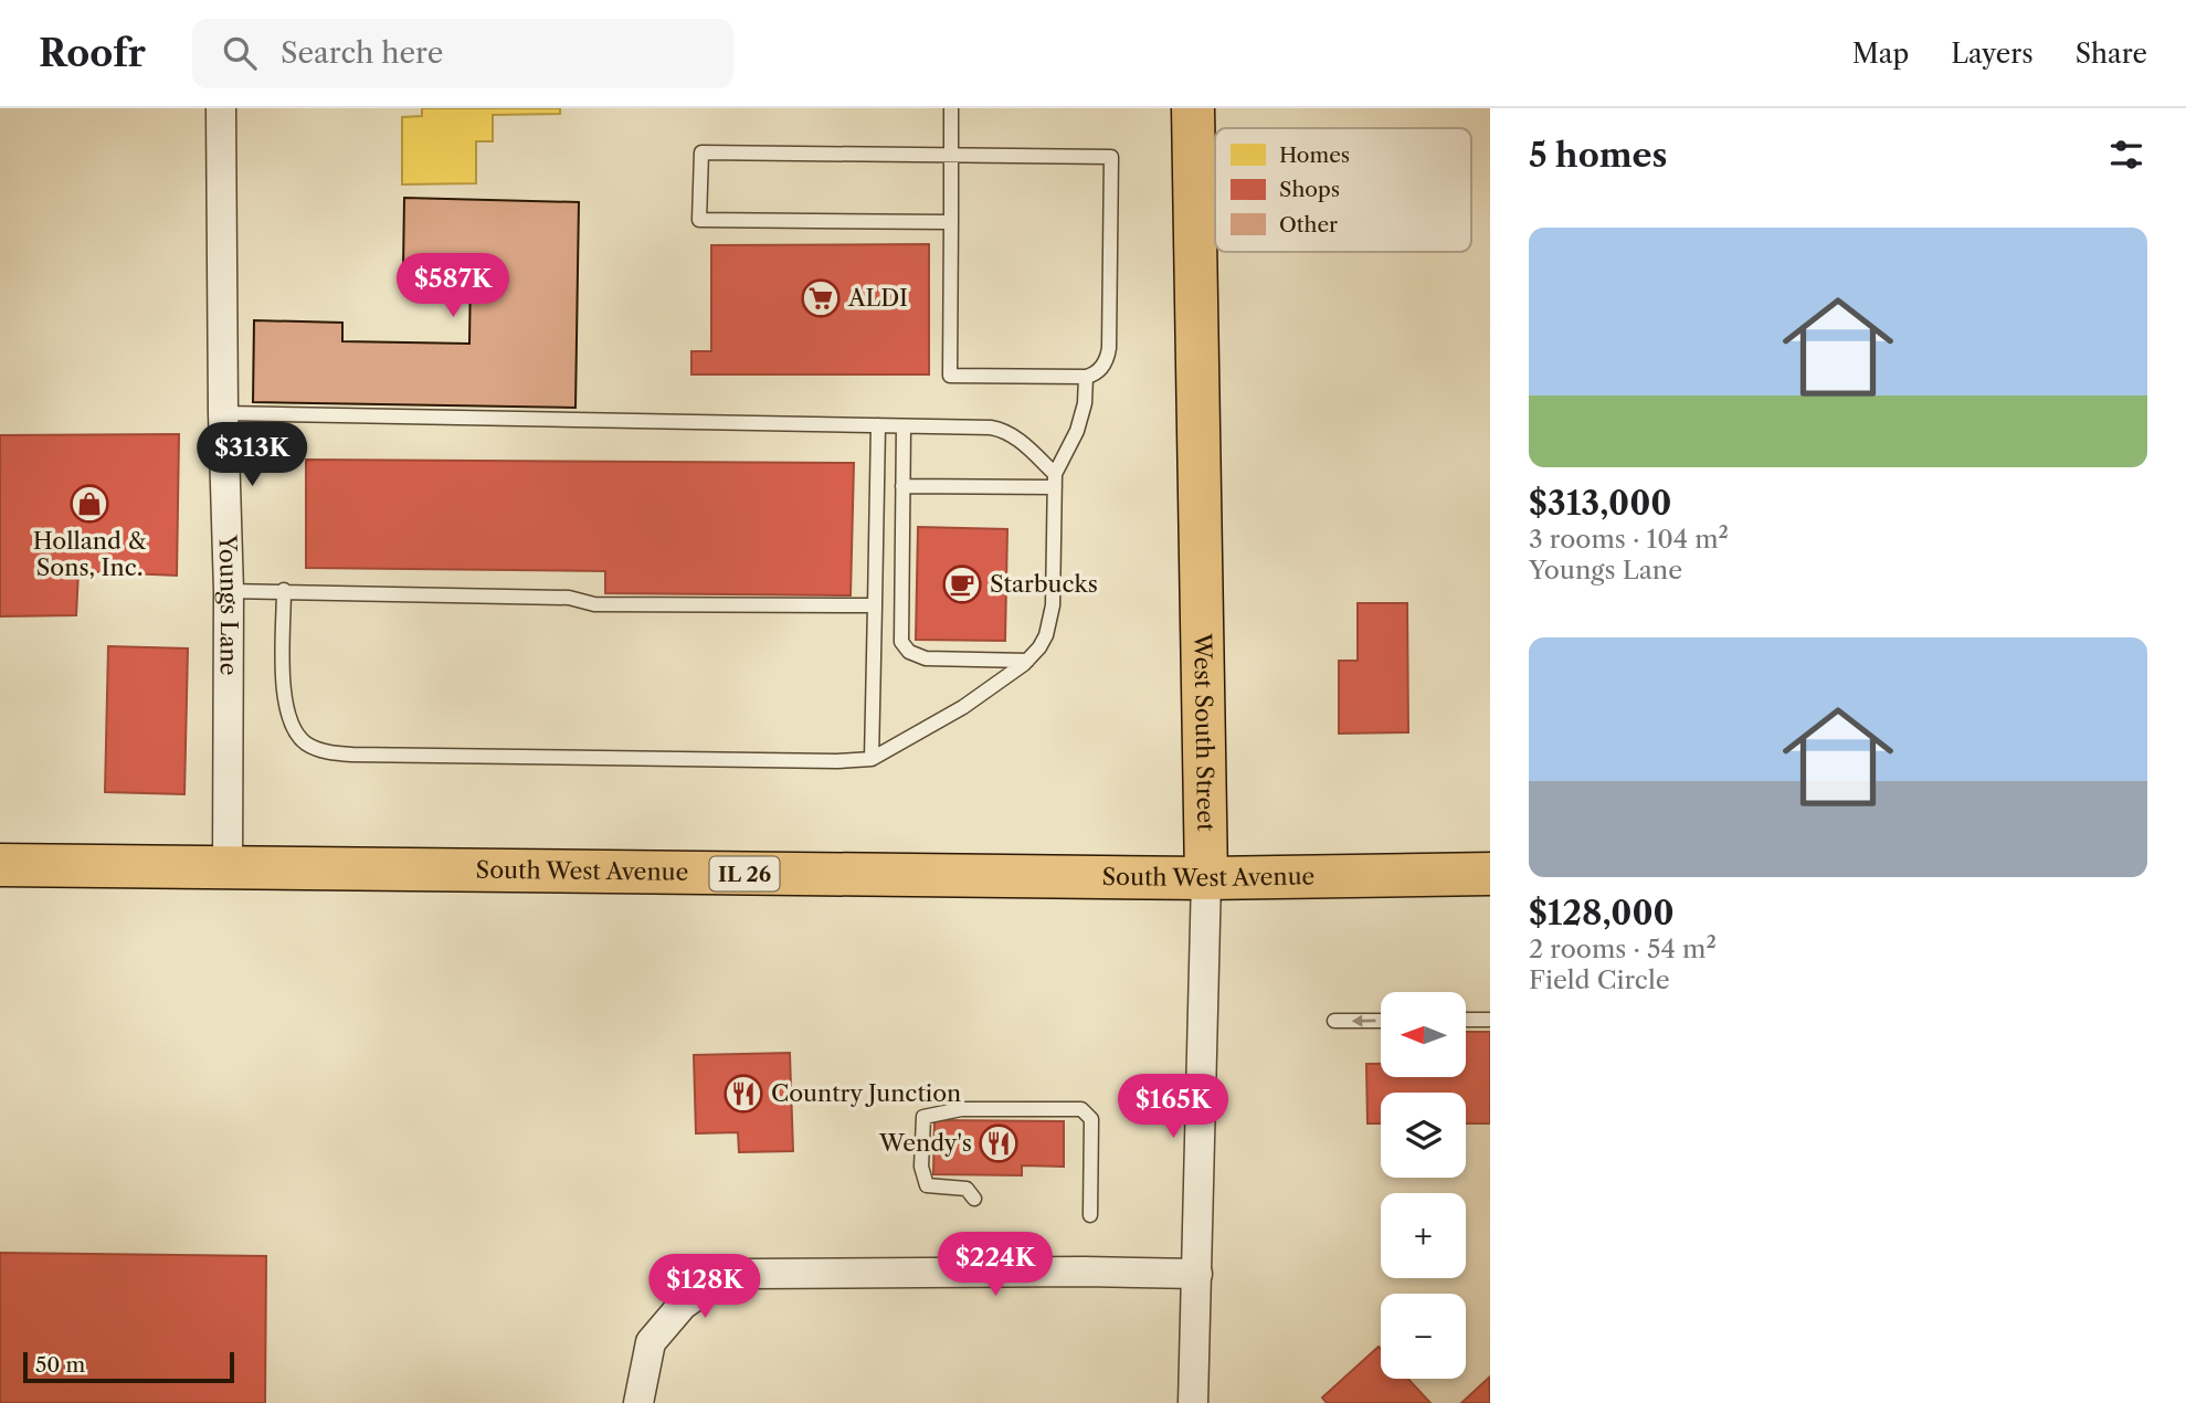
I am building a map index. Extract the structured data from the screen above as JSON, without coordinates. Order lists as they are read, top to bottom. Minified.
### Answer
{"streets":{"main road":["West South Street","South West Avenue","IL 26"],"street":["Youngs Lane"]},"crossings":[["Youngs Lane","South West Avenue"],["West South Street","South West Avenue"]],"places":{"supermarket":["ALDI"],"shop":["Holland & Sons, Inc."],"cafe":["Starbucks"],"restaurant":["Country Junction","Wendy's"]},"legend":["Homes","Shops","Other"],"scale_bar":"50 m","north":"left","page":{"header":"Roofr","search":"Search here","nav":["Map","Layers","Share"],"heading":"5 homes","list":[{"name":"$313,000","note":"3 rooms · 104 m² · Youngs Lane"},{"name":"$128,000","note":"2 rooms · 54 m² · Field Circle"}],"price":["$587K","$313K","$165K","$224K","$128K"],"map_buttons":["+","−"],"scale":"50 m"}}
